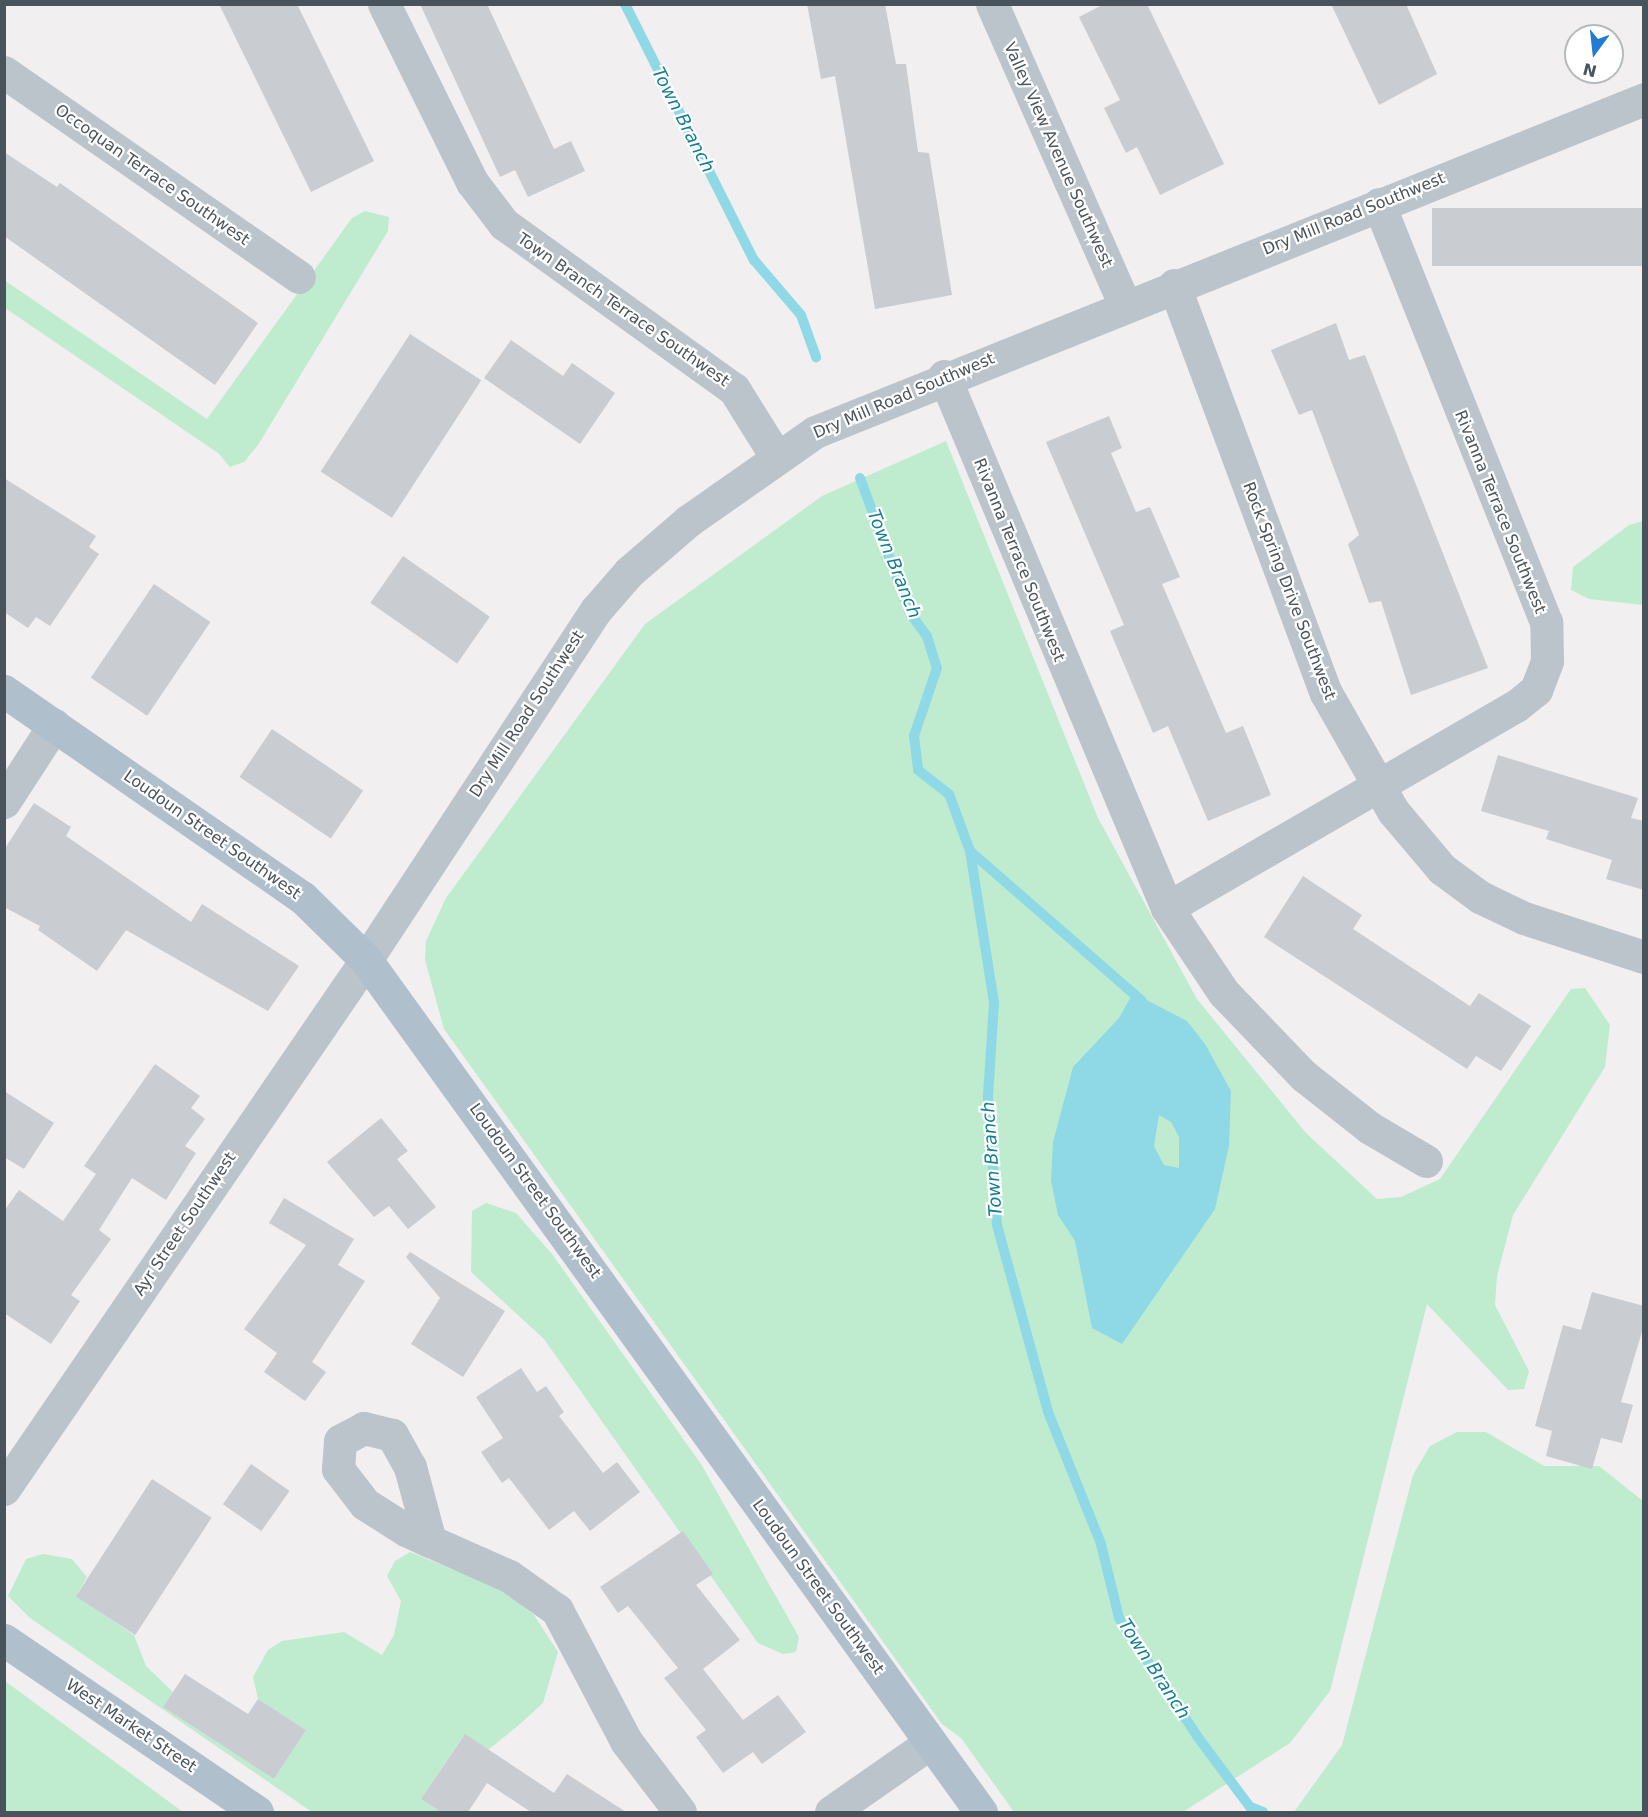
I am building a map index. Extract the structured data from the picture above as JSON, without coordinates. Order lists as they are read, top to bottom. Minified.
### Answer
{"streets":{"main road":["Loudoun Street Southwest","West Market Street"],"street":["Valley View Avenue Southwest","Occoquan Terrace Southwest","Dry Mill Road Southwest","Town Branch Terrace Southwest","Rivanna Terrace Southwest","Rock Spring Drive Southwest","Ayr Street Southwest"]},"crossings":[["Valley View Avenue Southwest","Dry Mill Road Southwest"],["Dry Mill Road Southwest","Town Branch Terrace Southwest"],["Dry Mill Road Southwest","Rivanna Terrace Southwest"],["Dry Mill Road Southwest","Rock Spring Drive Southwest"],["Dry Mill Road Southwest","Loudoun Street Southwest"],["Dry Mill Road Southwest","Ayr Street Southwest"],["Rivanna Terrace Southwest","Rock Spring Drive Southwest"],["Loudoun Street Southwest","Ayr Street Southwest"]],"water":["Town Branch"],"north":"bottom"}
